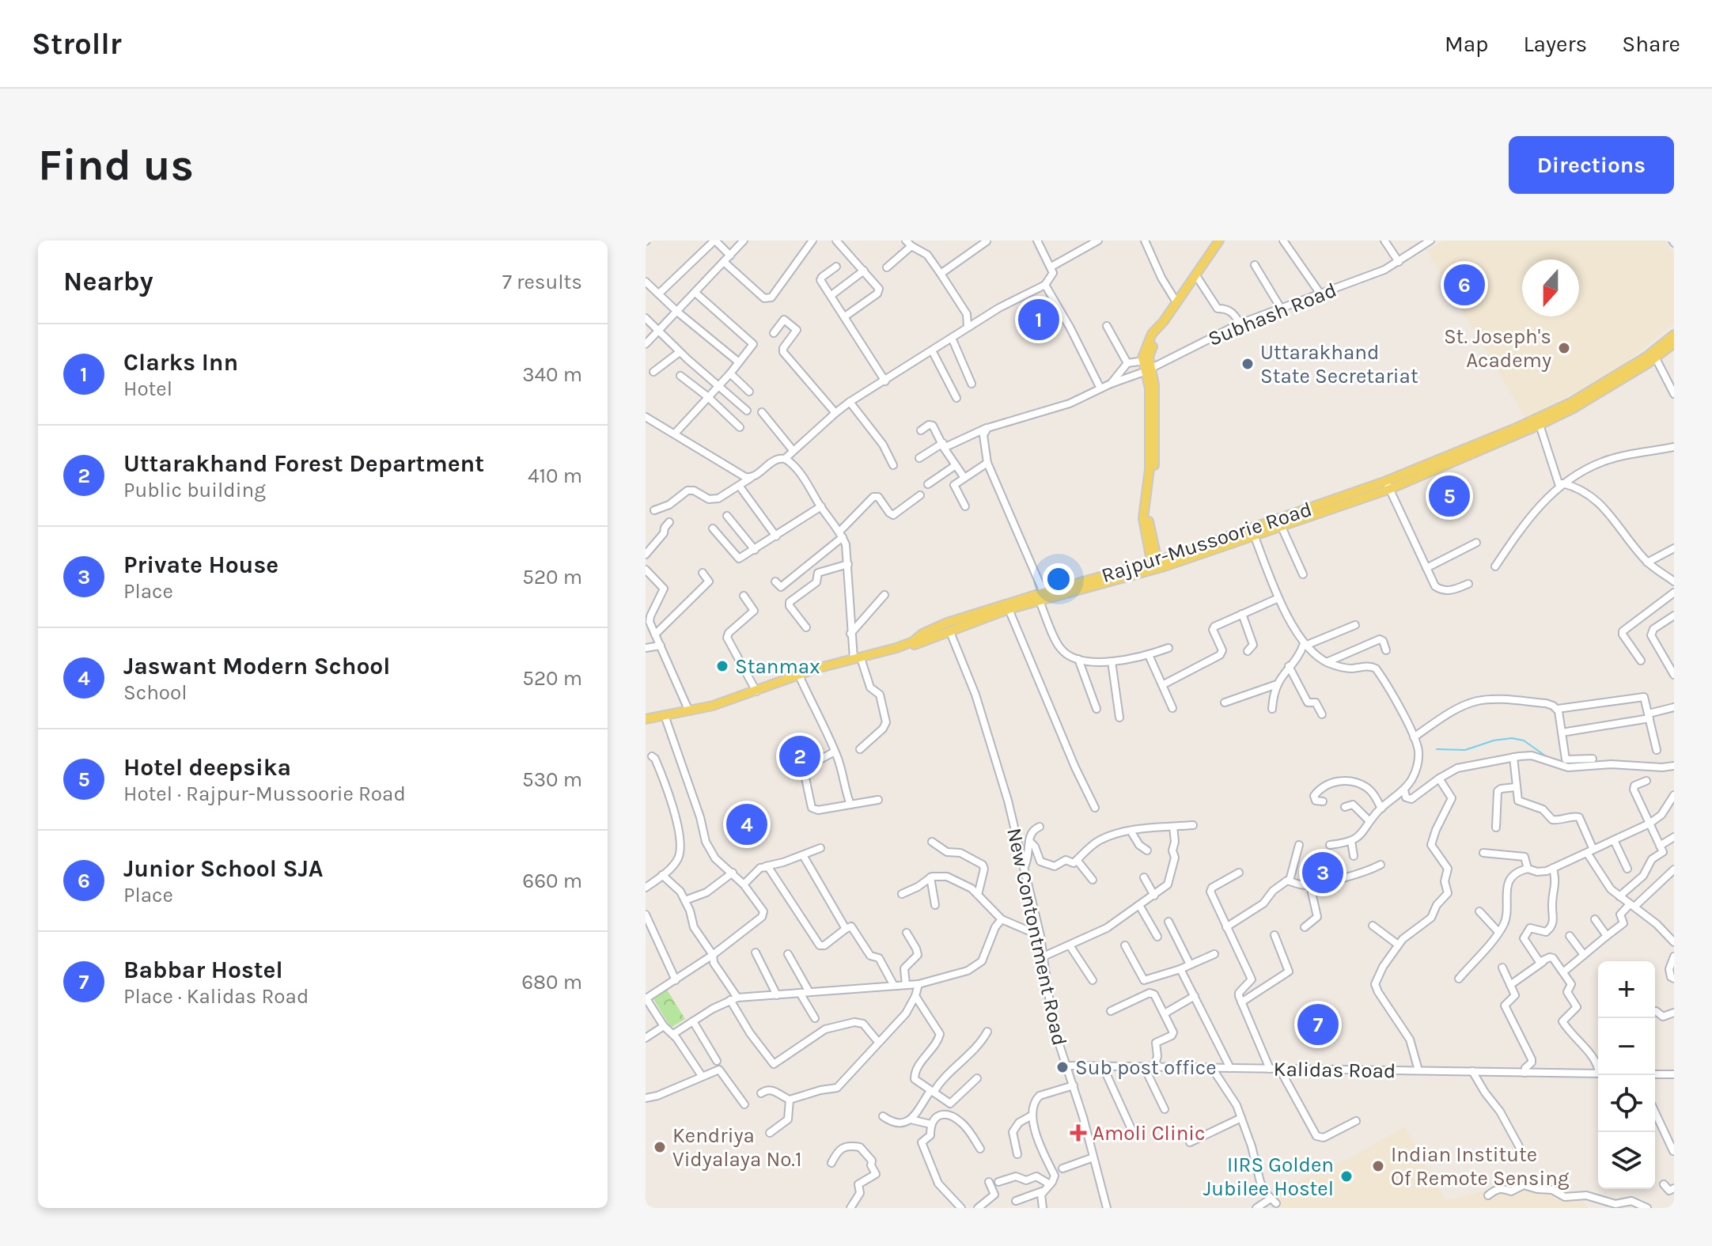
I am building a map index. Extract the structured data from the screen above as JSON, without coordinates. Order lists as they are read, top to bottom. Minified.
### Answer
{"streets":{"main road":["Rajpur-Mussoorie Road"],"street":["Subhash Road","New Contontment Road","Kalidas Road"]},"crossings":[["Rajpur-Mussoorie Road","New Contontment Road"],["New Contontment Road","Kalidas Road"]],"places":{"other":["St. Joseph's Academy","Uttarakhand State Secretariat","Stanmax","Sub post office","Kendriya Vidyalaya No.1","Indian Institute Of Remote Sensing","IIRS Golden Jubilee Hostel"],"health":["Amoli Clinic"]},"north":"bottom","page":{"header":"Strollr","nav":["Map","Layers","Share"],"buttons":"Directions","title":"Find us","heading":["Nearby","7 results"],"pins":["6","1","5","2","4","3","7"],"list":[{"mark":"1","name":"Clarks Inn","note":"Hotel","value":"340 m"},{"mark":"2","name":"Uttarakhand Forest Department","note":"Public building","value":"410 m"},{"mark":"3","name":"Private House","note":"Place","value":"520 m"},{"mark":"4","name":"Jaswant Modern School","note":"School","value":"520 m"},{"mark":"5","name":"Hotel deepsika","note":"Hotel · Rajpur-Mussoorie Road","value":"530 m"},{"mark":"6","name":"Junior School SJA","note":"Place","value":"660 m"},{"mark":"7","name":"Babbar Hostel","note":"Place · Kalidas Road","value":"680 m"}],"map_buttons":["+","−"]}}
